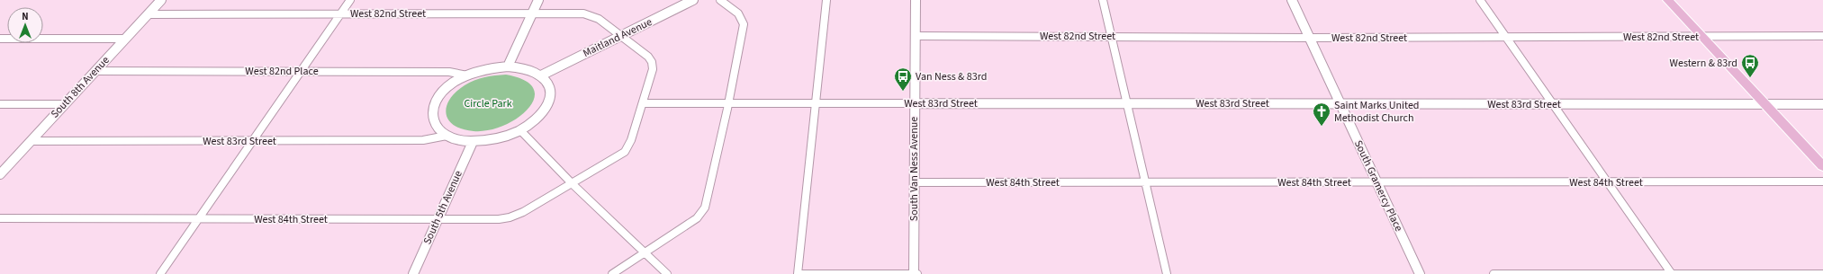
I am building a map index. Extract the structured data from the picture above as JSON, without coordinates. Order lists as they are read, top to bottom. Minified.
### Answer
{"streets":{"street":["West 82nd Street","Maitland Avenue","West 82nd Place","South 8th Avenue","West 83rd Street","South Van Ness Avenue","West 84th Street","South Gramercy Place","South 5th Avenue"]},"crossings":[["West 82nd Street","Maitland Avenue"],["West 82nd Street","South 8th Avenue"],["West 82nd Street","West 83rd Street"],["West 82nd Street","South Van Ness Avenue"],["West 82nd Street","West 84th Street"],["West 82nd Street","South Gramercy Place"],["Maitland Avenue","West 82nd Place"],["Maitland Avenue","West 83rd Street"],["Maitland Avenue","South 5th Avenue"],["West 82nd Place","South 8th Avenue"],["West 82nd Place","West 83rd Street"],["West 82nd Place","South 5th Avenue"],["South 8th Avenue","West 83rd Street"],["West 83rd Street","South Van Ness Avenue"],["West 83rd Street","West 84th Street"],["West 83rd Street","South Gramercy Place"],["West 83rd Street","South 5th Avenue"],["South Van Ness Avenue","West 84th Street"],["West 84th Street","South Gramercy Place"],["West 84th Street","South 5th Avenue"]],"parks":["Circle Park"],"places":{"bus stop":["Western & 83rd","Van Ness & 83rd"],"church":["Saint Marks United Methodist Church"]},"north":"top"}
